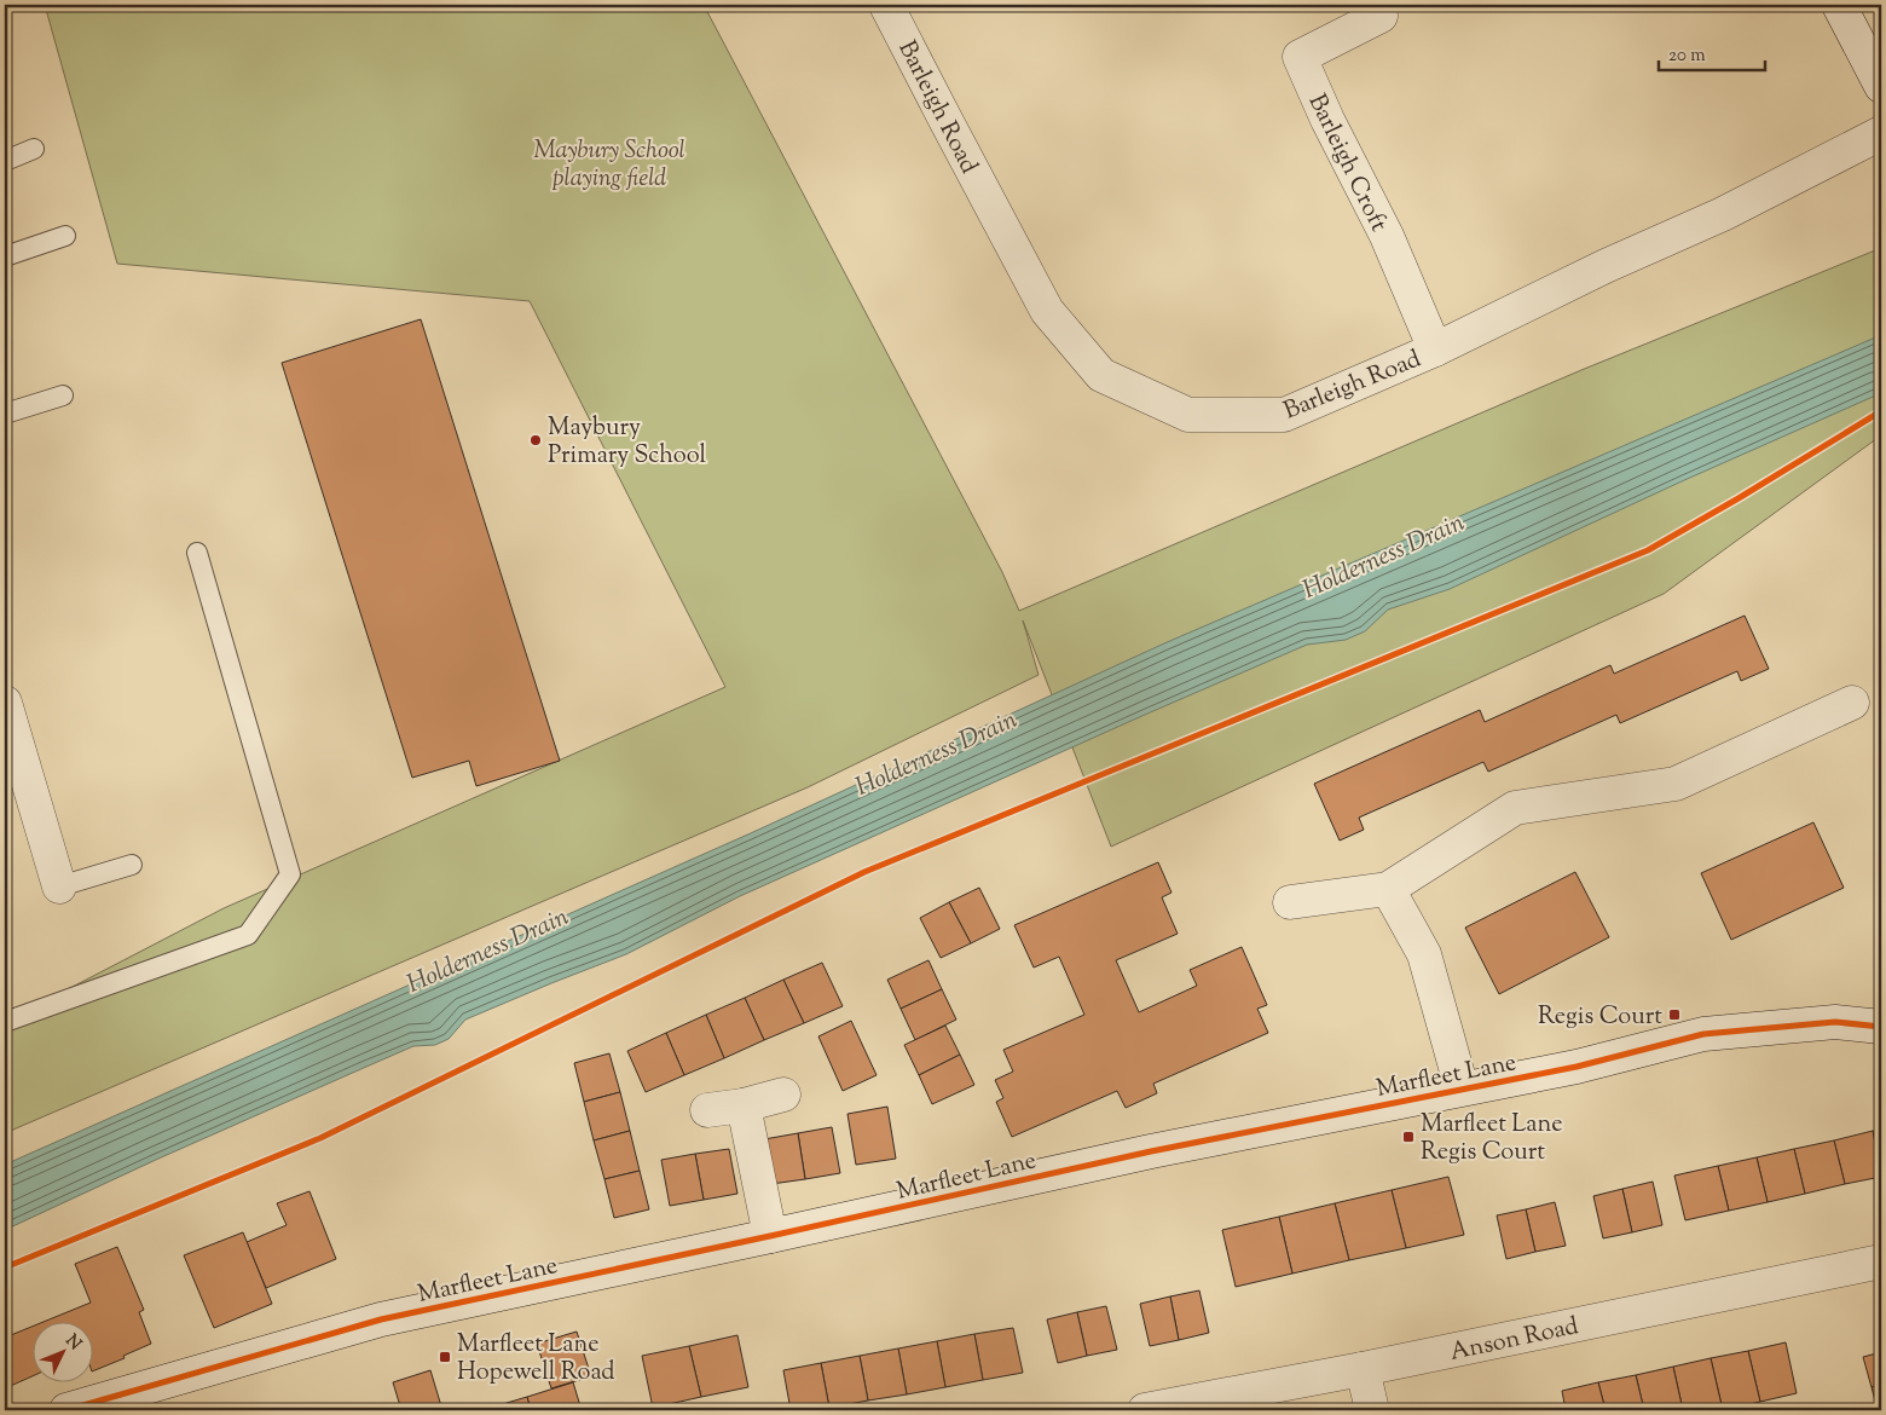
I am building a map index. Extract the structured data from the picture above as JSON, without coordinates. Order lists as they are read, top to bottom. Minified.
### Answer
{"streets":{"street":["Barleigh Road","Barleigh Croft","Marfleet Lane","Anson Road"]},"crossings":[["Barleigh Road","Barleigh Croft"]],"water":["Holderness Drain"],"parks":["Maybury School playing field"],"places":{"other":["Maybury Primary School"],"transit":["Regis Court","Marfleet Lane Regis Court","Marfleet Lane Hopewell Road"]},"scale_bar":"20 m","north":"top right"}
